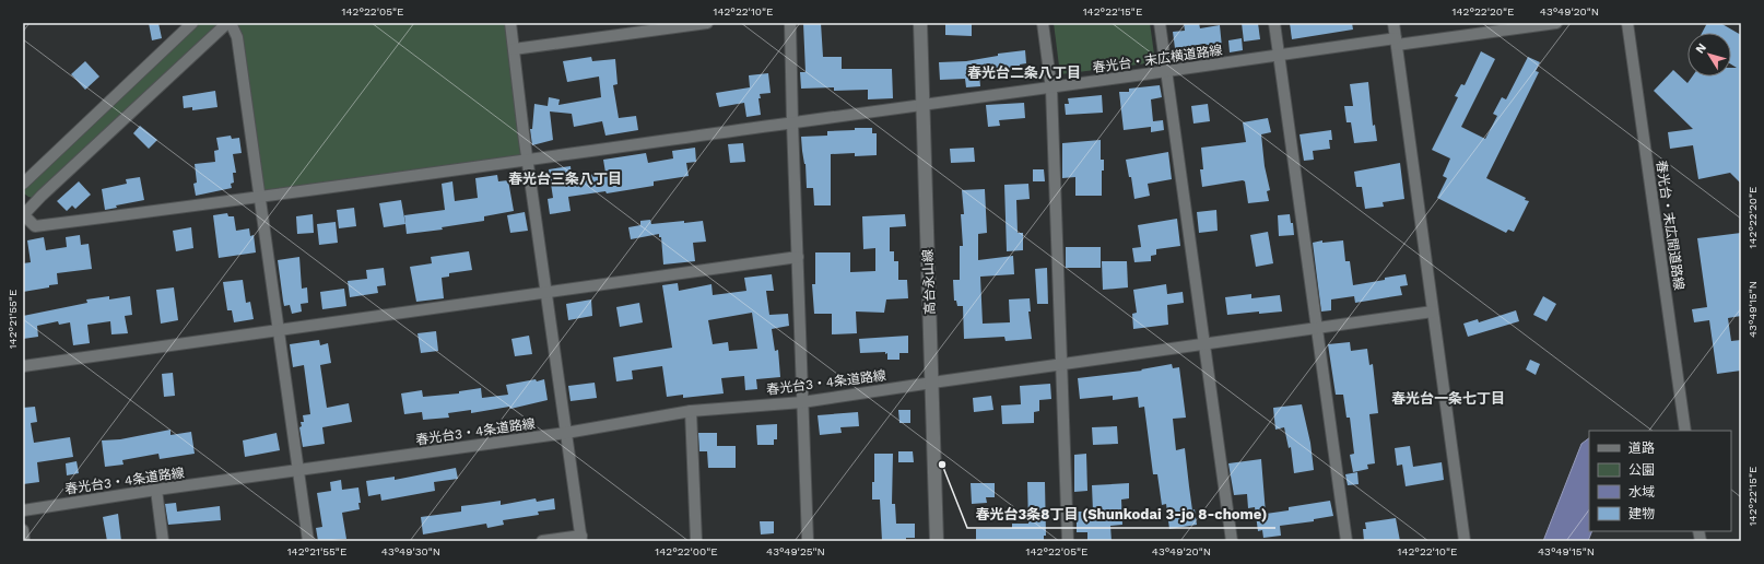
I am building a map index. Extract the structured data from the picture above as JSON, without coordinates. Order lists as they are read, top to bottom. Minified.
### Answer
{"streets":{"street":["春光台・末広横道路線","春光台・末広間道路線","高台永山線","春光台3・4条道路線"]},"crossings":[["春光台・末広横道路線","高台永山線"],["高台永山線","春光台3・4条道路線"]],"districts":["春光台二条八丁目","春光台三条八丁目","春光台一条七丁目"],"places":["春光台3条8丁目 (Shunkodai 3-jo 8-chome)"],"legend":["道路","公園","水域","建物"],"north":"top left","coordinates":["142°22'05\"E","142°22'10\"E","142°22'15\"E","142°22'20\"E","43°49'20\"N","43°49'15\"N","142°21'55\"E","43°49'30\"N","142°22'00\"E","43°49'25\"N"]}
